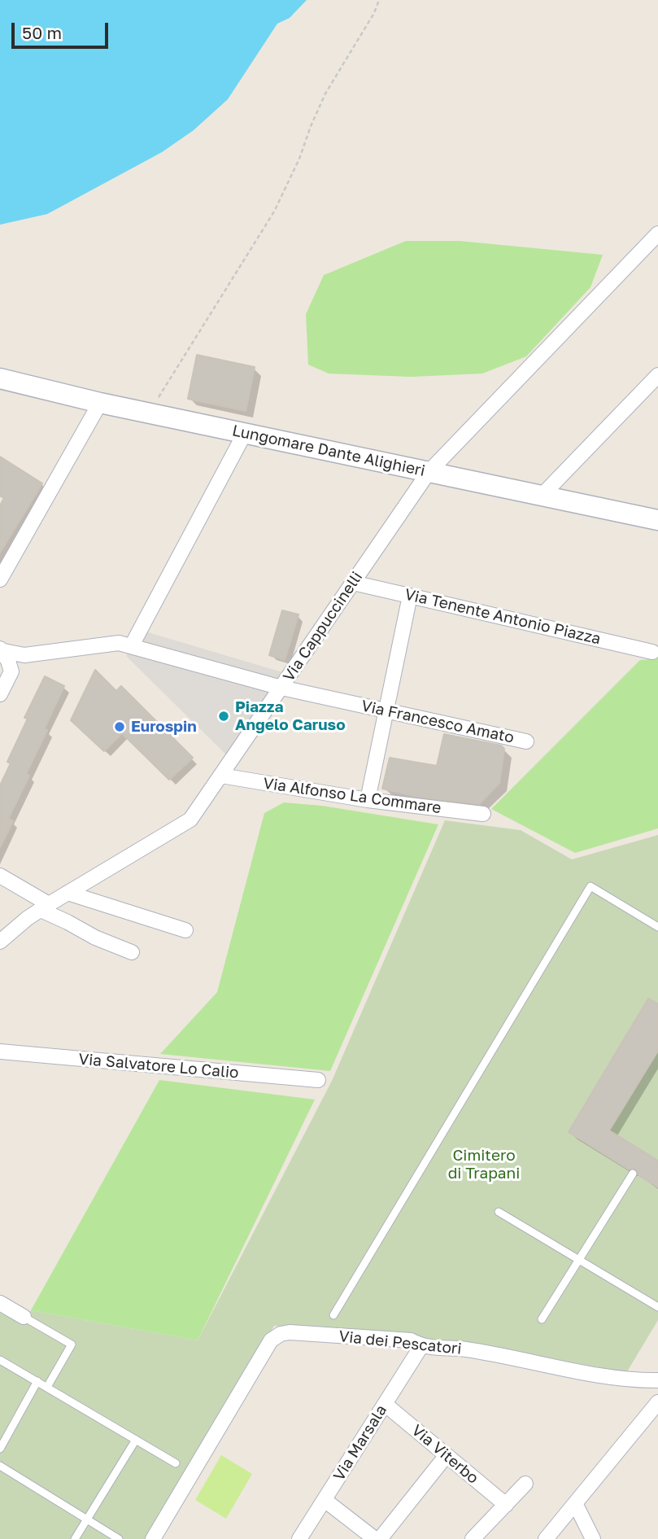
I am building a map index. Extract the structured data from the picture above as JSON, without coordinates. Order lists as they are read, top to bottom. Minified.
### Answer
{"streets":{"main road":["Lungomare Dante Alighieri"],"street":["Via Tenente Antonio Piazza","Via Cappuccinelli","Via Francesco Amato","Via Alfonso La Commare","Via Salvatore Lo Calio","Via dei Pescatori","Via Marsala","Via Viterbo"]},"crossings":[["Lungomare Dante Alighieri","Via Cappuccinelli"],["Via Tenente Antonio Piazza","Via Cappuccinelli"],["Via Cappuccinelli","Via Francesco Amato"],["Via Cappuccinelli","Via Alfonso La Commare"],["Via dei Pescatori","Via Marsala"],["Via Marsala","Via Viterbo"]],"parks":["Cimitero di Trapani"],"places":["Piazza Angelo Caruso","Eurospin"],"scale_bar":"50 m"}
